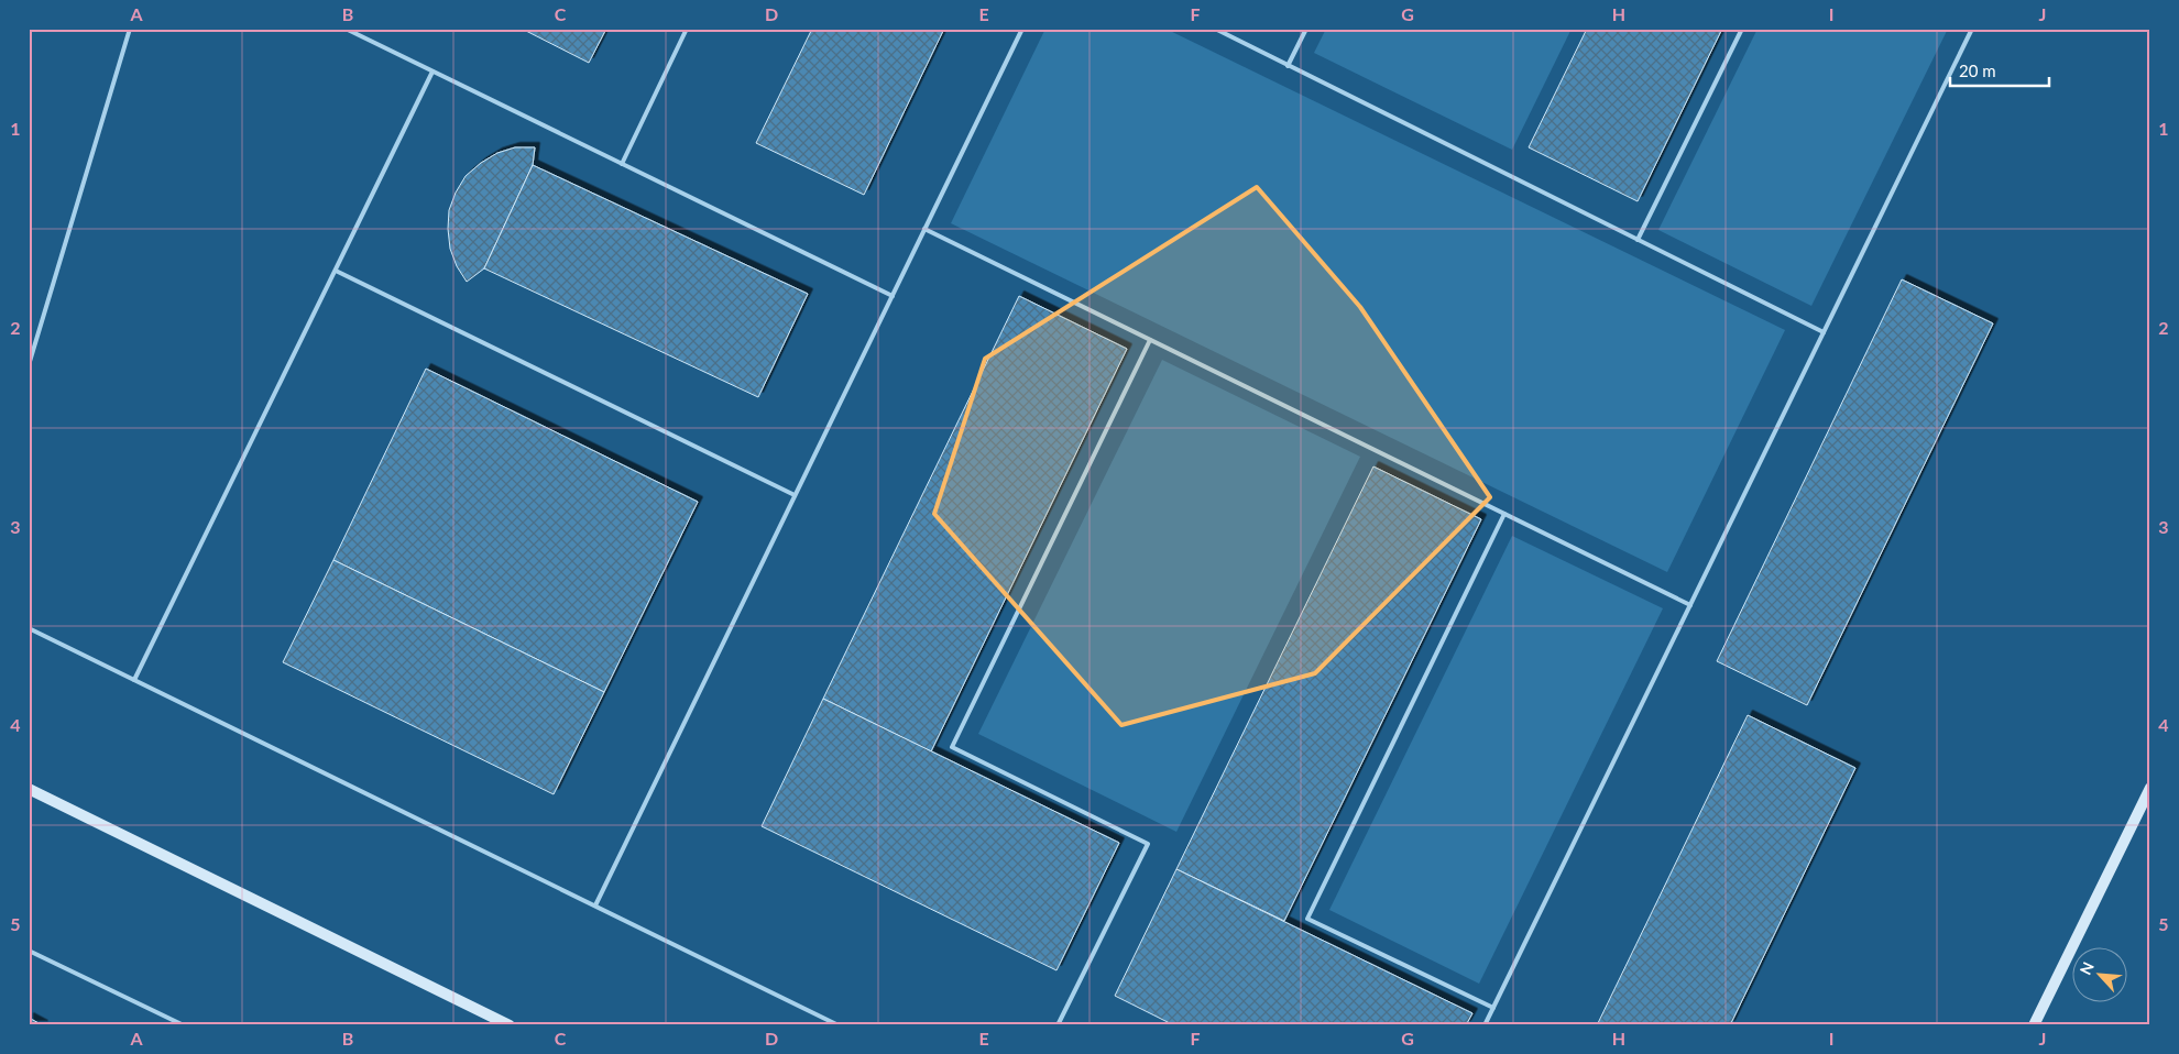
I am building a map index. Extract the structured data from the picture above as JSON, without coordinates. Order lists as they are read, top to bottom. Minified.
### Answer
{"scale_bar":"20 m","north":"top left","grid":{"columns":["A","B","C","D","E","F","G","H","I","J"],"rows":["1","2","3","4","5"]}}
